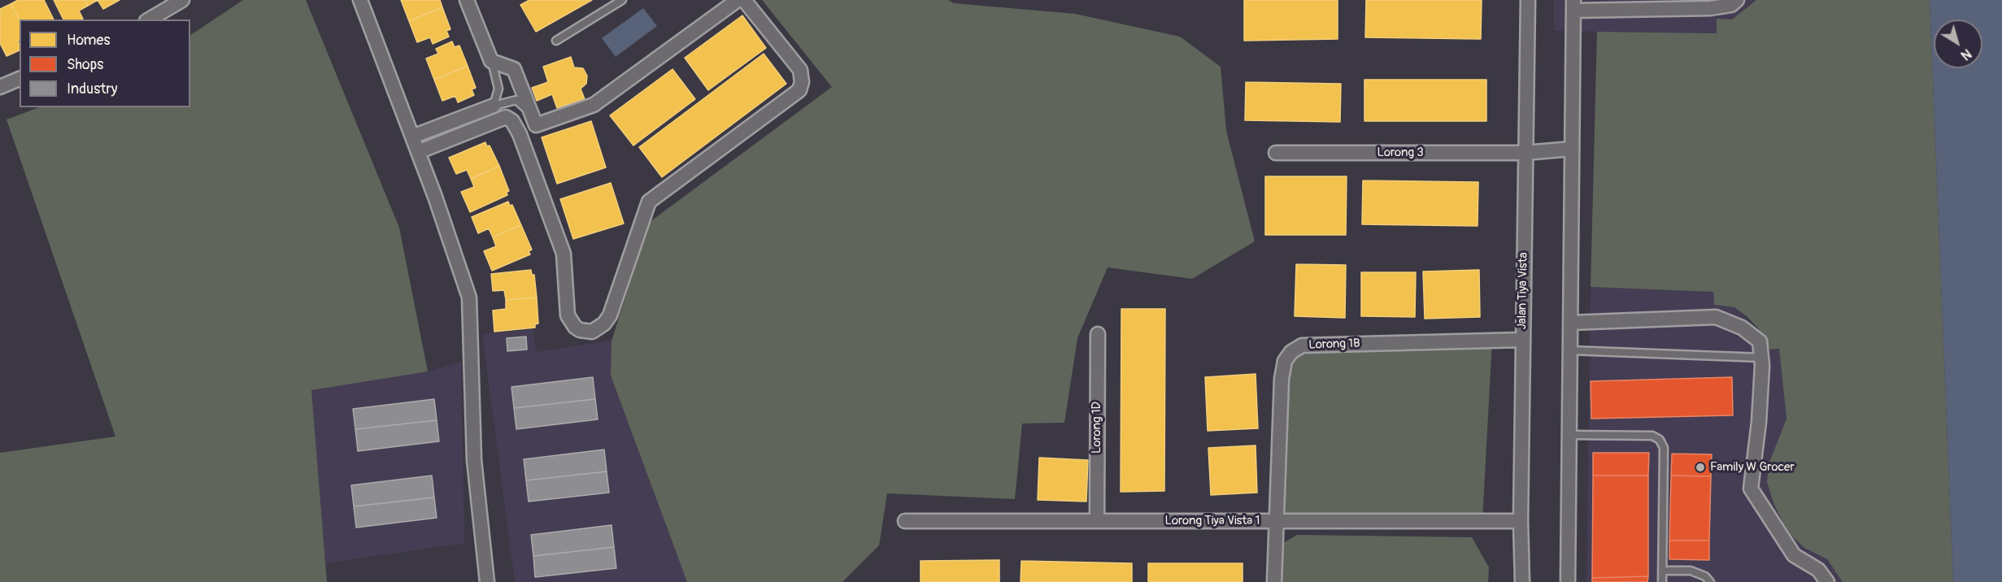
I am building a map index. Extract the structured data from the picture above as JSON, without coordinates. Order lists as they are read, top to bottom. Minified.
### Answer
{"streets":{"street":["Lorong 3","Jalan Tiya Vista","Lorong 1B","Lorong 1D","Lorong Tiya Vista 1"]},"crossings":[["Lorong 3","Jalan Tiya Vista"],["Jalan Tiya Vista","Lorong 1B"],["Jalan Tiya Vista","Lorong Tiya Vista 1"],["Lorong 1B","Lorong Tiya Vista 1"],["Lorong 1D","Lorong Tiya Vista 1"]],"places":["Family W Grocer"],"legend":["Homes","Shops","Industry"],"north":"bottom right"}
